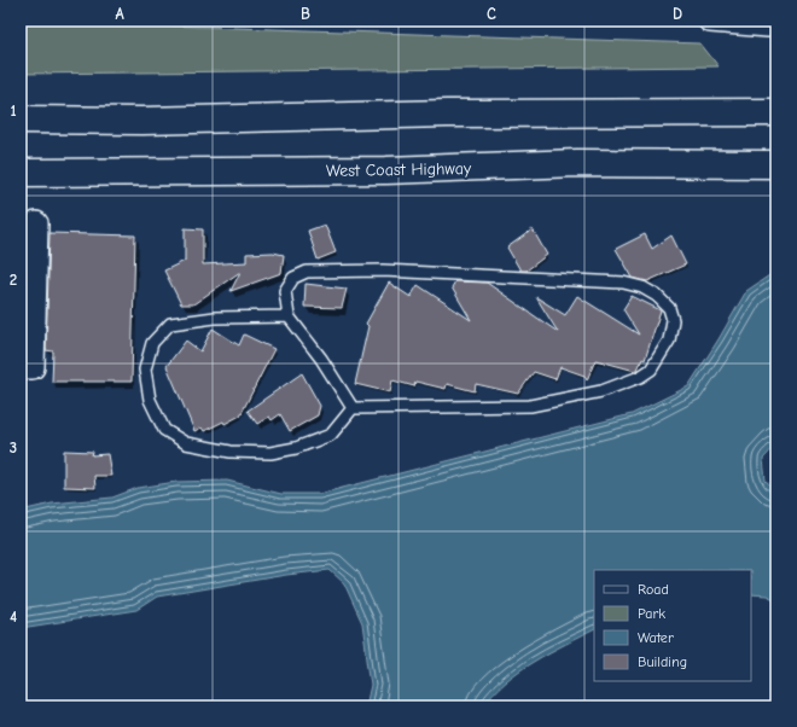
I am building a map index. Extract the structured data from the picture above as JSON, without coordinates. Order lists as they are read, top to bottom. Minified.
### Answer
{"streets":{"highway":["West Coast Highway"]},"legend":["Road","Park","Water","Building"],"grid":{"columns":["A","B","C","D"],"rows":["1","2","3","4"]}}
